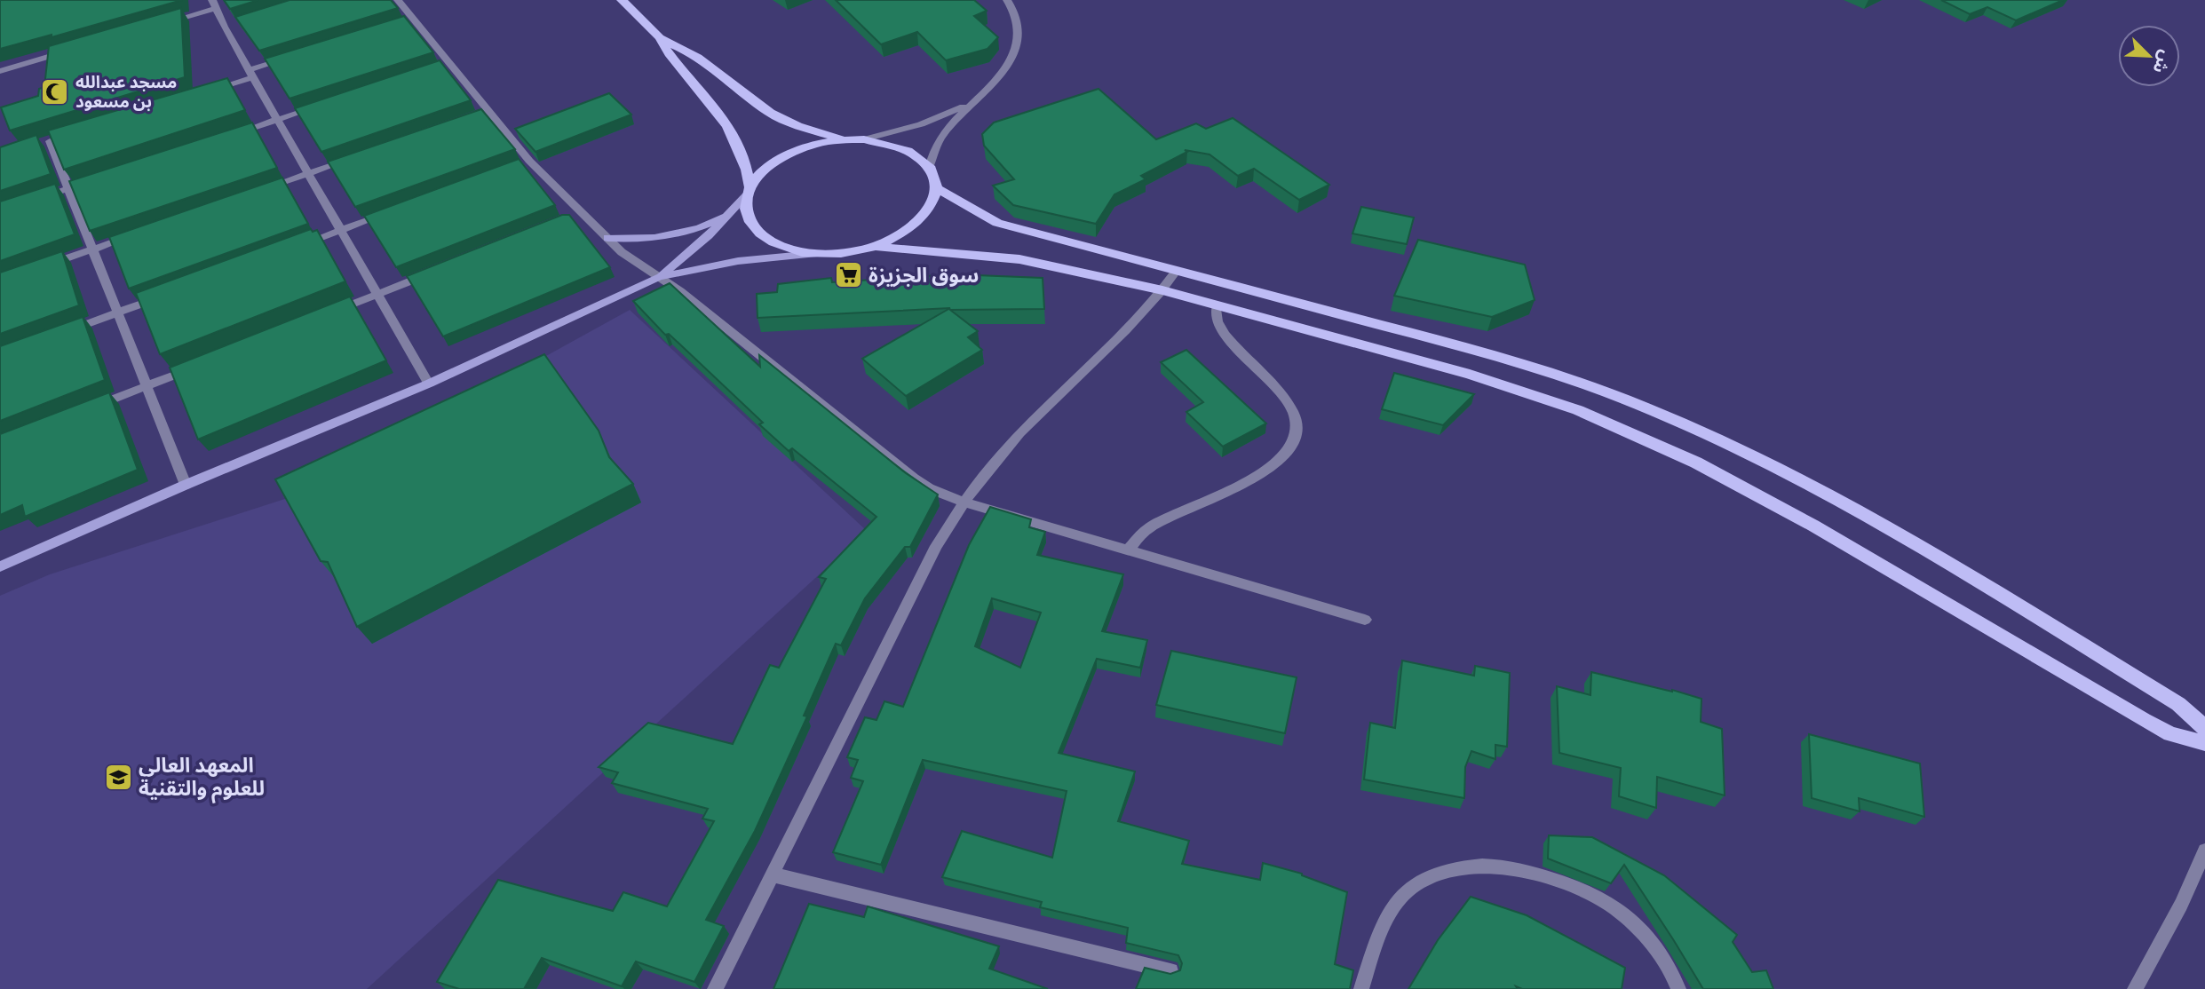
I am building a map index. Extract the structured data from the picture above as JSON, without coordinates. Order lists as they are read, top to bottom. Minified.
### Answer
{"places":{"mosque":["مسجد عبدالله بن مسعود"],"supermarket":["سوق الجزيزة"],"school or university":["المعهد العالي للعلوم والتقنية"]},"north":"bottom right"}
